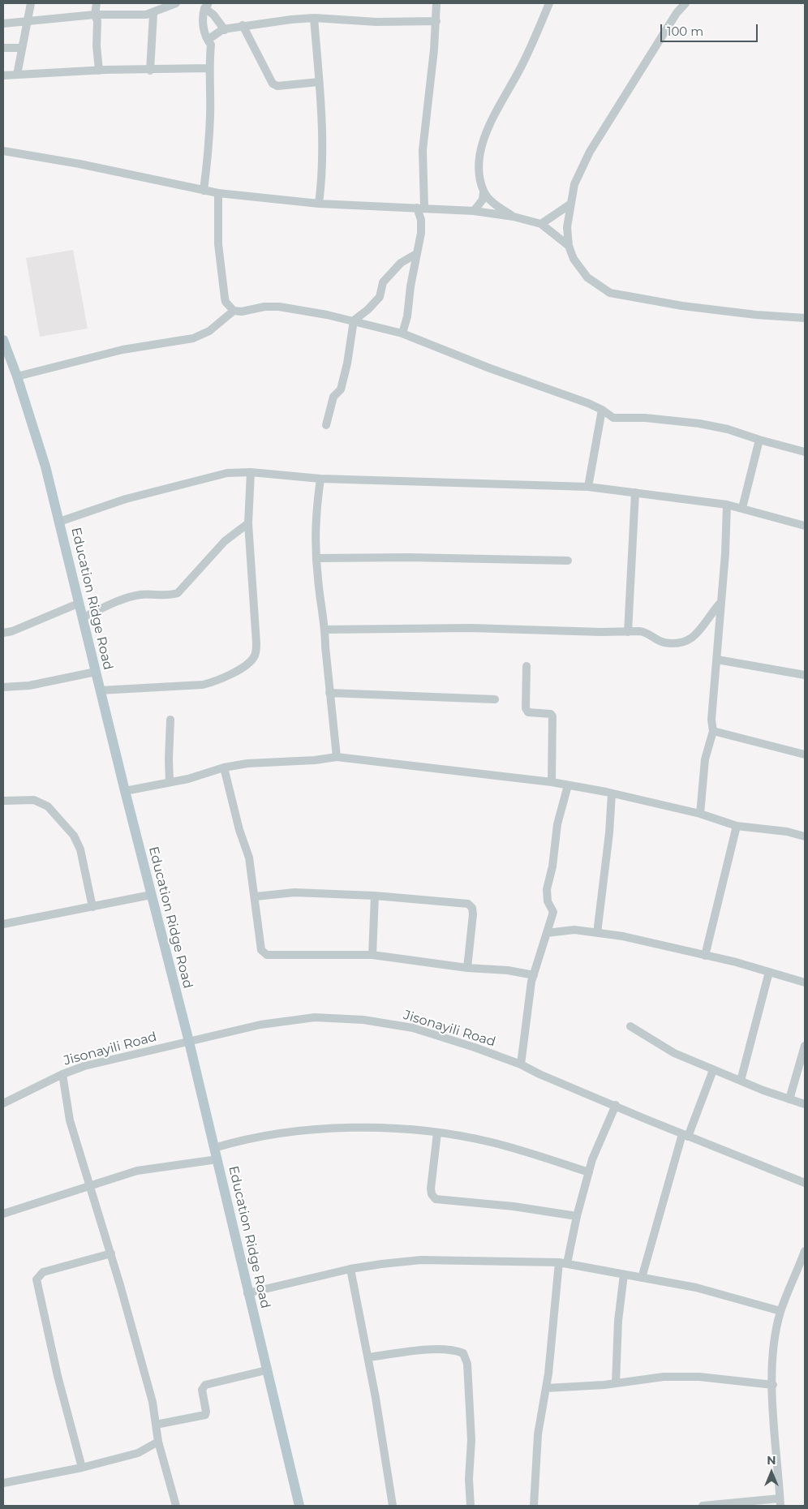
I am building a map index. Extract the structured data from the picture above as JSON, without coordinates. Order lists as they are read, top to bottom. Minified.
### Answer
{"streets":{"main road":["Education Ridge Road"],"street":["Jisonayili Road"]},"crossings":[["Education Ridge Road","Jisonayili Road"]],"scale_bar":"100 m","north":"top"}
